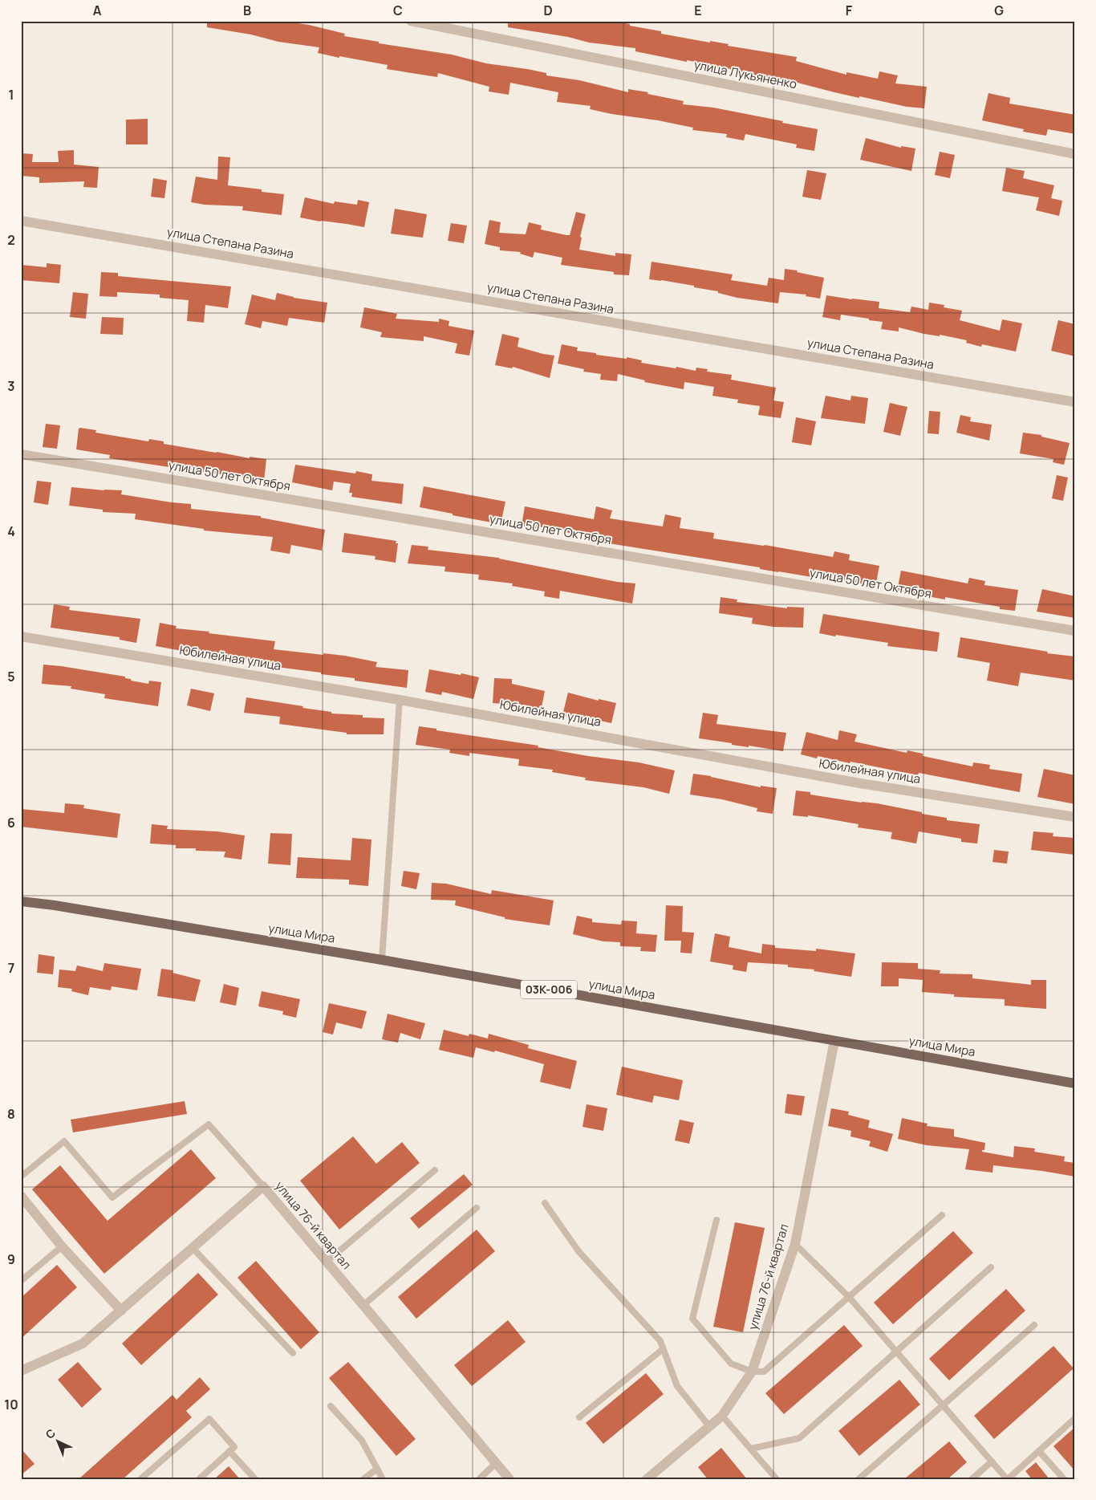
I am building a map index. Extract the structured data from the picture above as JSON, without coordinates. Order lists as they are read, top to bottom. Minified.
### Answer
{"streets":{"main road":["улица Мира","03К-006"],"street":["улица Лукьяненко","улица Степана Разина","улица 50 лет Октября","Юбилейная улица","улица 76-й квартал"]},"crossings":[["улица Мира","улица 76-й квартал"]],"north":"top left","grid":{"columns":["A","B","C","D","E","F","G"],"rows":["1","2","3","4","5","6","7","8","9","10"]}}
